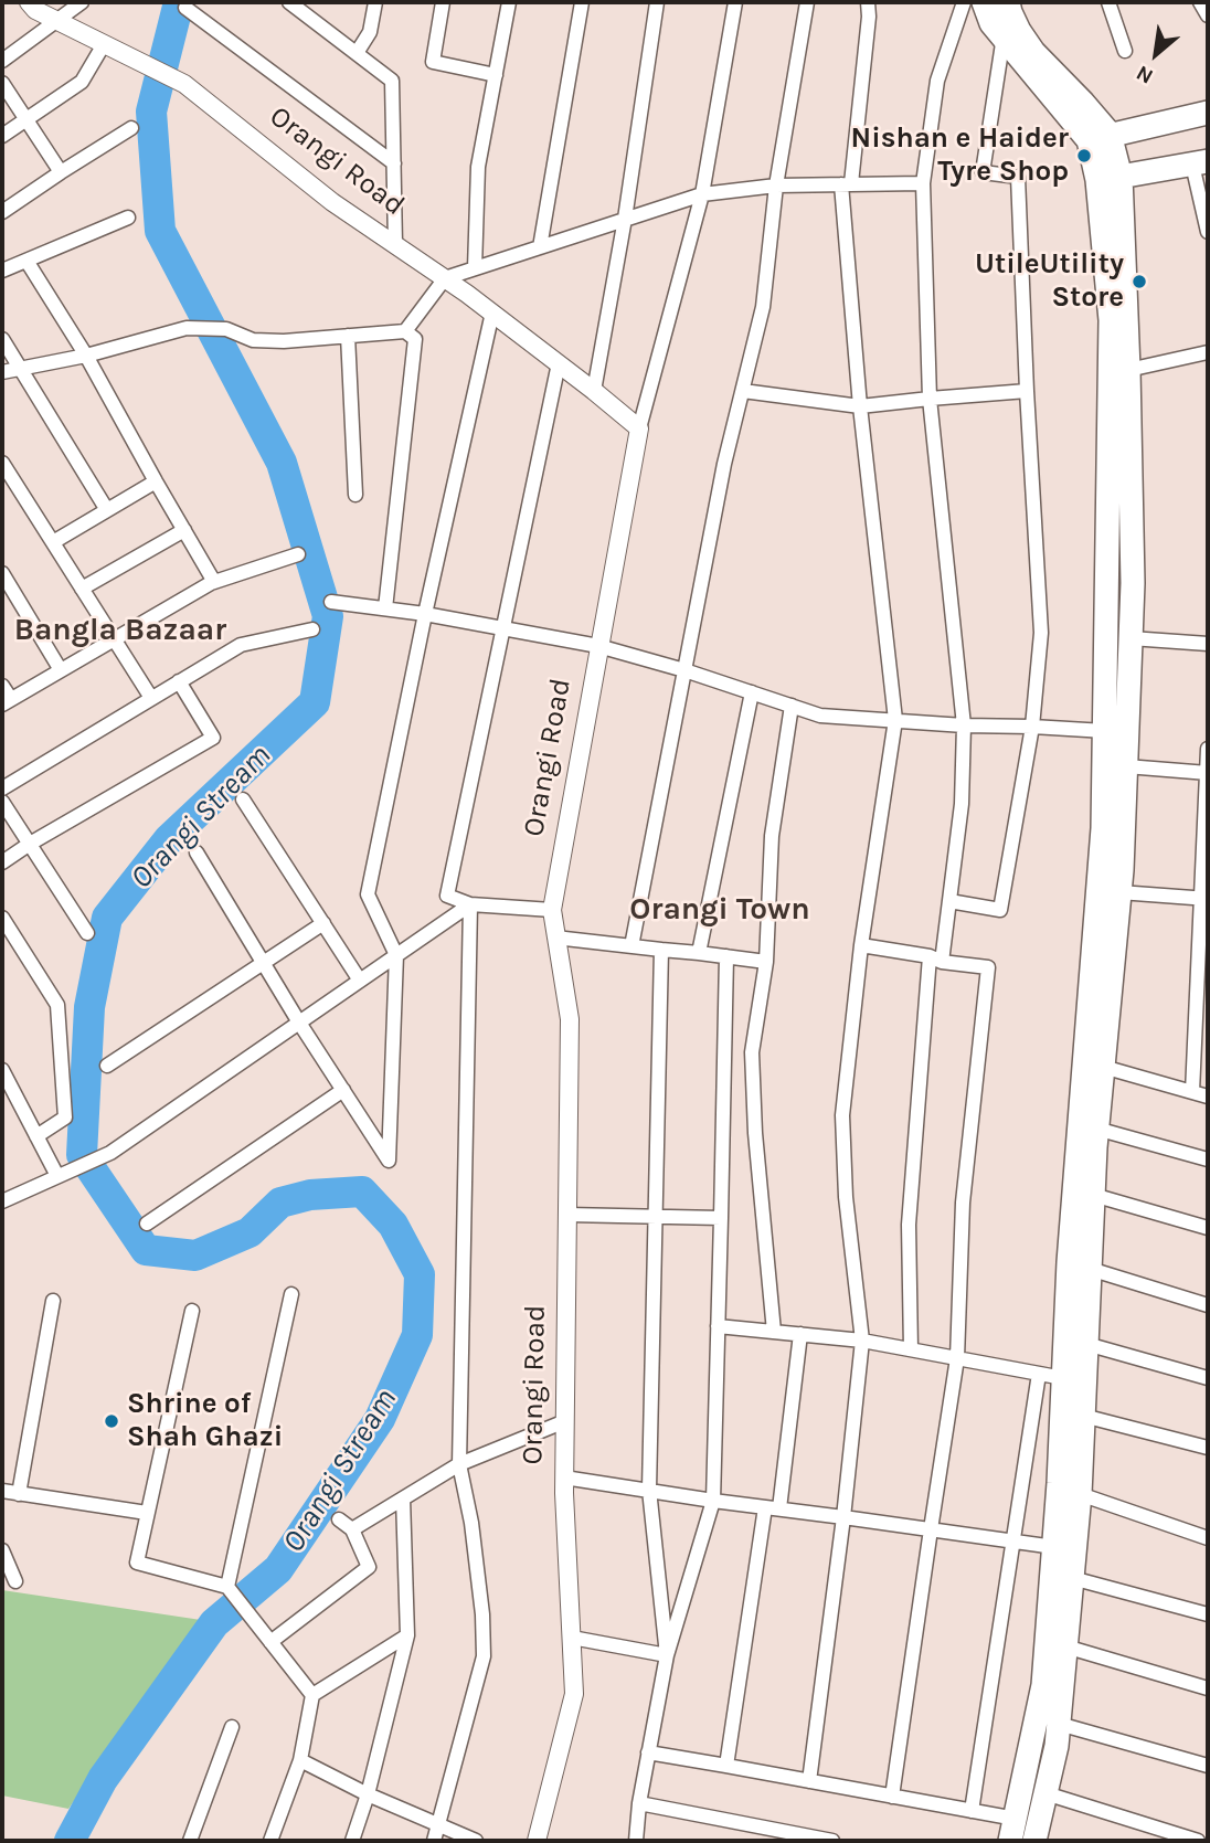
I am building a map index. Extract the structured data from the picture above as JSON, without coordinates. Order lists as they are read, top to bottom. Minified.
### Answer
{"streets":{"street":["Orangi Road"]},"districts":["Bangla Bazaar","Orangi Town"],"water":["Orangi Stream"],"places":["Nishan e Haider Tyre Shop","UtileUtility Store","Shrine of Shah Ghazi"],"north":"bottom left"}
